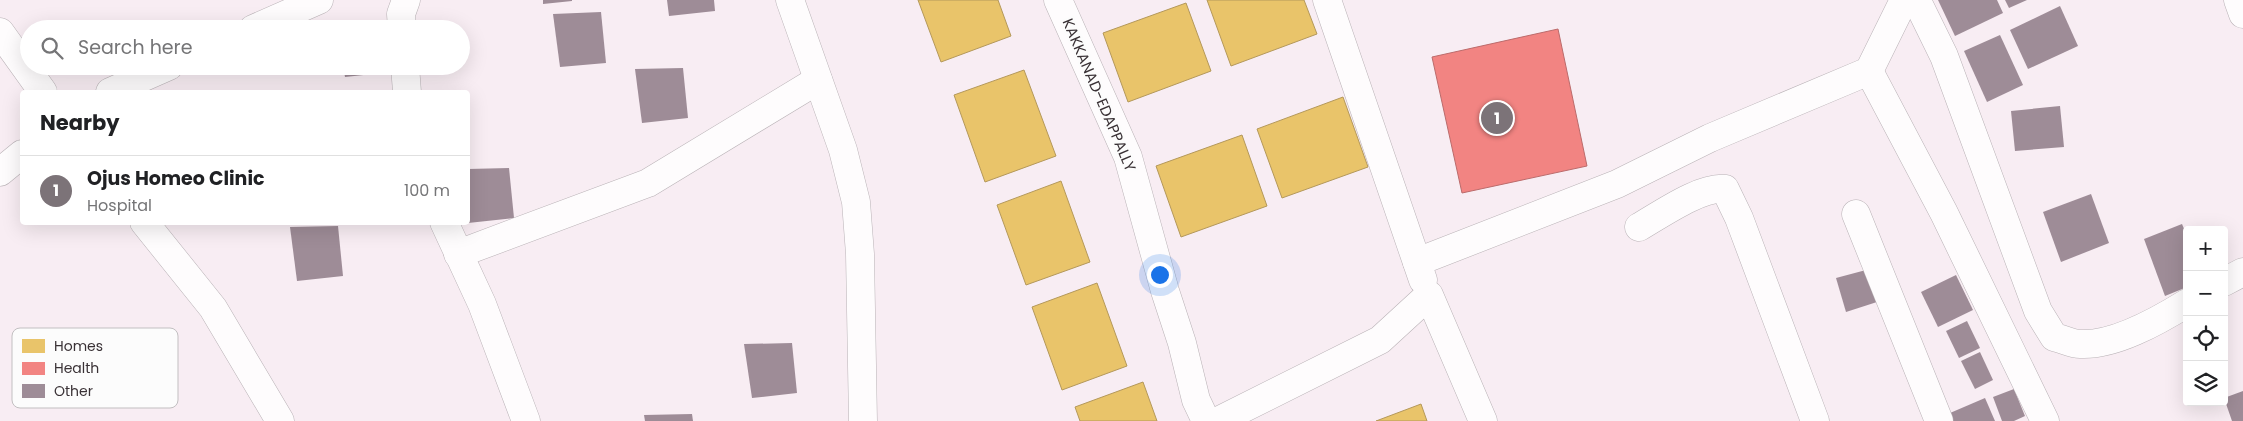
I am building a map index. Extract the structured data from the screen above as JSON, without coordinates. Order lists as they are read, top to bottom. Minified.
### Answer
{"streets":{"street":["KAKKANAD-EDAPPALLY"]},"legend":["Homes","Health","Other"],"page":{"search":"Search here","heading":"Nearby","pins":"1","list":[{"mark":"1","name":"Ojus Homeo Clinic","note":"Hospital","value":"100 m"}],"map_buttons":["+","−"]}}
